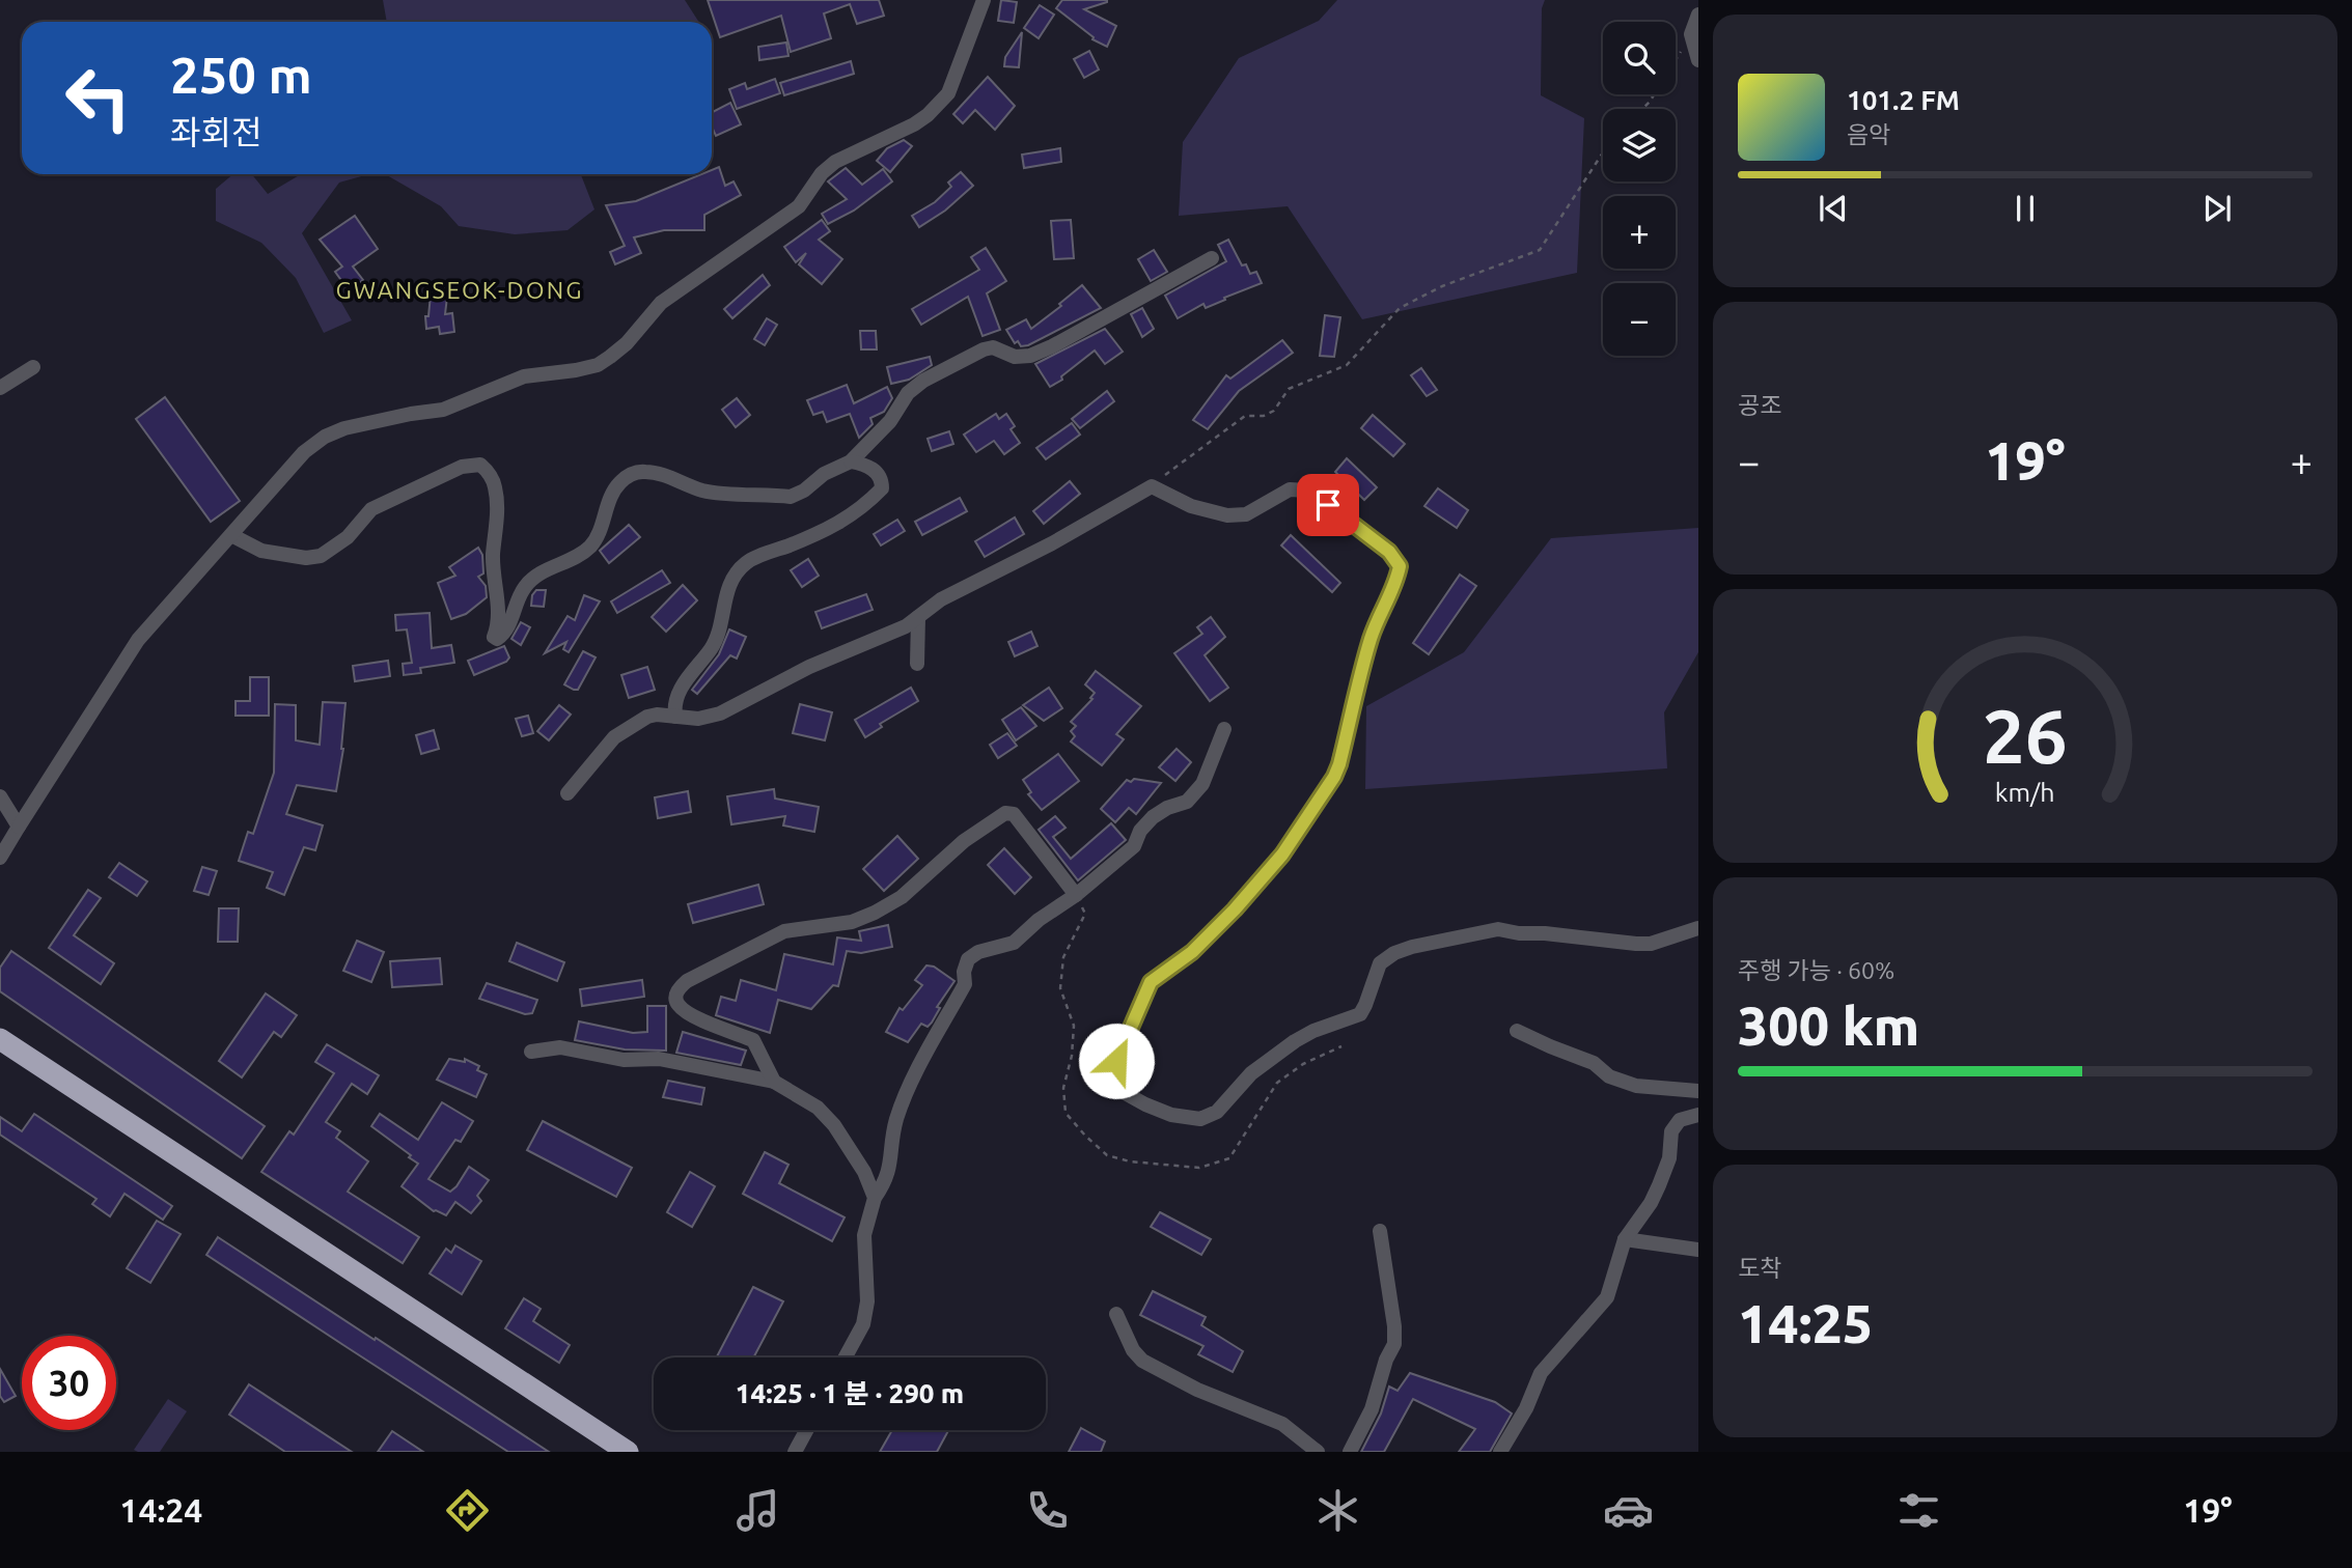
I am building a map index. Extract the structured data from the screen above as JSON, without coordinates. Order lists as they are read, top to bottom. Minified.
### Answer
{"districts":["GWANGSEOK-DONG"],"page":{"map_buttons":["+","−"],"turn":["250 m","좌회전"],"song":["101.2 FM","음악"],"tile":["공조",["주행 가능 · 60%","300 km"],["도착","14:25"]],"heat":["−","19°","+"],"limit":"30","trip":"14:25 · 1 분 · 290 m","tabs":["14:24","19°"],"gauge":["26","km/h"]}}
